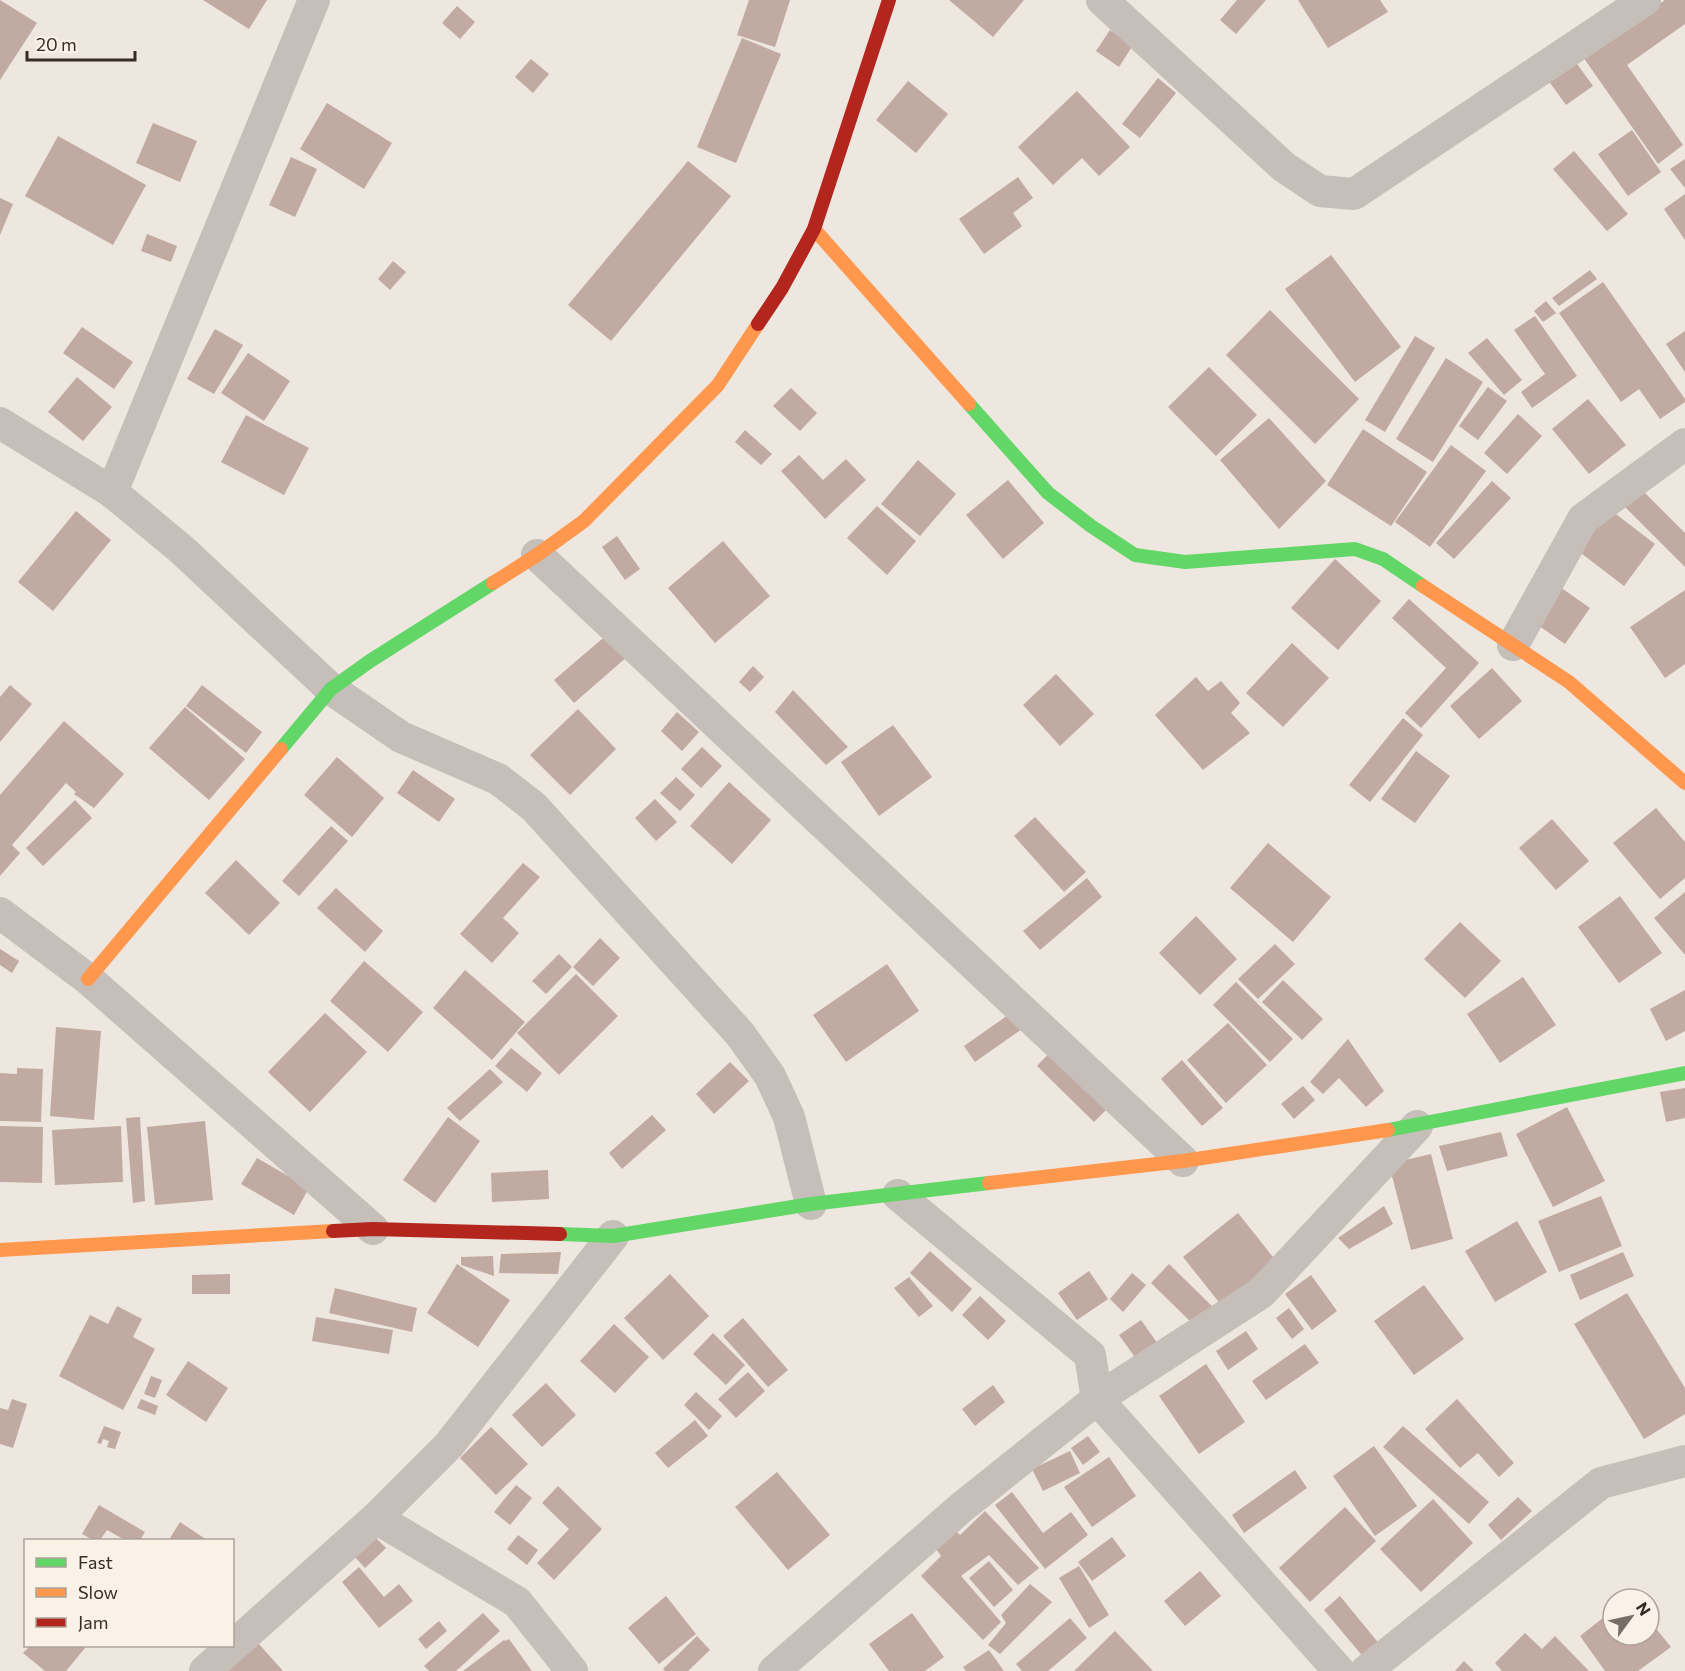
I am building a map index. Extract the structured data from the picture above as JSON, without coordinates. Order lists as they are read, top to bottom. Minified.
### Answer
{"legend":["Fast","Slow","Jam"],"scale_bar":"20 m","north":"top right"}
